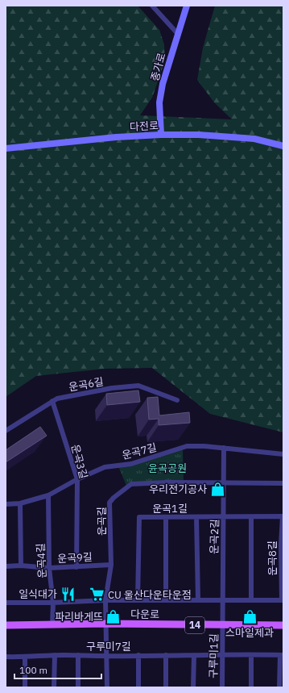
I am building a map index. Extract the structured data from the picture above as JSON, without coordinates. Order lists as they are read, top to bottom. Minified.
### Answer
{"streets":{"main road":["종가로","다전로","다운로","14"],"street":["운곡6길","운곡7길","운곡3길","운곡1길","운곡길","운곡2길","운곡9길","운곡8길","운곡4길","구루미7길","구루미1길"]},"crossings":[["종가로","다전로"],["운곡6길","운곡3길"],["운곡7길","운곡3길"],["운곡7길","운곡2길"],["운곡7길","운곡4길"],["운곡3길","운곡9길"],["운곡1길","운곡2길"],["운곡1길","운곡8길"],["운곡길","운곡2길"],["운곡길","운곡9길"],["운곡길","운곡8길"],["운곡길","다운로"],["운곡길","구루미7길"],["운곡2길","운곡8길"],["운곡2길","다운로"],["운곡2길","구루미1길"],["운곡9길","운곡4길"],["운곡8길","운곡4길"],["운곡4길","다운로"],["다운로","구루미1길"],["구루미7길","구루미1길"]],"parks":["윤곡공원"],"places":{"shop":["우리전기공사","파리바게뜨","스마일제과"],"restaurant":["일식대가"],"supermarket":["CU 울산다운타운점"]},"scale_bar":"100 m"}
